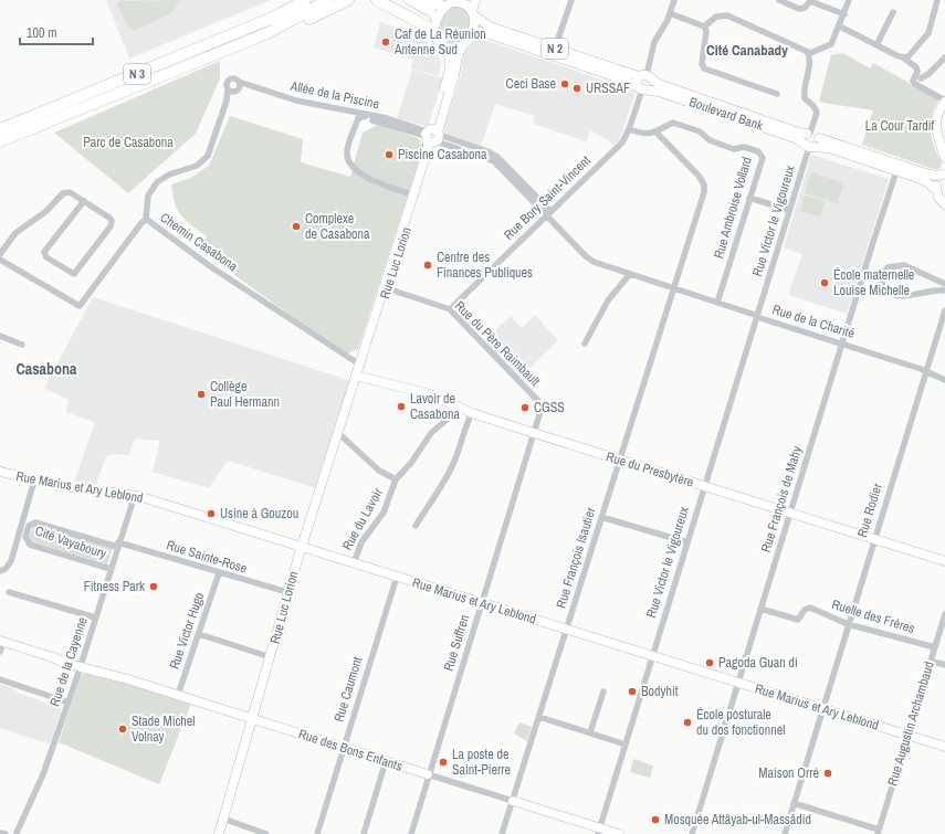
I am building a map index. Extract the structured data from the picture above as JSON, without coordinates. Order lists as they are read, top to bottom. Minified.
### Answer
{"streets":{"highway":["N 3"],"street":["N 2","Allée de la Piscine","Boulevard Bank","Rue Bory Saint-Vincent","Rue Ambroise Vollard","Rue Victor le Vigoureux","Chemin Casabona","Rue Luc Lorion","Rue de la Charité","Rue du Père Raimbault","Rue du Presbytère","Rue Marius et Ary Leblond","Rue François de Mahy","Rue Rodier","Rue du Lavoir","Cité Vayaboury","Rue Sainte-Rose","Rue François Isautier","Ruelle des Frères","Rue Victor Hugo","Rue Suffren","Rue de la Cayenne","Rue Caumont","Rue Augustin Archambaud","Rue des Bons Enfants"]},"crossings":[["N 2","Boulevard Bank"],["N 2","Rue Luc Lorion"],["Allée de la Piscine","Rue Luc Lorion"],["Allée de la Piscine","Rue de la Charité"],["Boulevard Bank","Rue Bory Saint-Vincent"],["Boulevard Bank","Rue Victor le Vigoureux"],["Boulevard Bank","Rue Luc Lorion"],["Boulevard Bank","Rue François de Mahy"],["Rue Bory Saint-Vincent","Rue de la Charité"],["Rue Bory Saint-Vincent","Rue du Père Raimbault"],["Rue Ambroise Vollard","Rue de la Charité"],["Rue Ambroise Vollard","Rue François Isautier"],["Rue Victor le Vigoureux","Rue de la Charité"],["Rue Victor le Vigoureux","Rue du Presbytère"],["Rue Victor le Vigoureux","Rue Marius et Ary Leblond"],["Rue Victor le Vigoureux","Rue des Bons Enfants"],["Chemin Casabona","Rue Luc Lorion"],["Rue Luc Lorion","Rue de la Charité"],["Rue Luc Lorion","Rue du Père Raimbault"],["Rue Luc Lorion","Rue du Presbytère"],["Rue Luc Lorion","Rue Marius et Ary Leblond"],["Rue Luc Lorion","Rue Sainte-Rose"],["Rue Luc Lorion","Rue des Bons Enfants"],["Rue de la Charité","Rue François de Mahy"],["Rue de la Charité","Rue Rodier"],["Rue de la Charité","Rue François Isautier"],["Rue du Père Raimbault","Rue du Presbytère"],["Rue du Père Raimbault","Rue Suffren"],["Rue du Presbytère","Rue François de Mahy"],["Rue du Presbytère","Rue Rodier"],["Rue du Presbytère","Rue du Lavoir"],["Rue du Presbytère","Rue François Isautier"],["Rue du Presbytère","Rue Suffren"],["Rue Marius et Ary Leblond","Rue François de Mahy"],["Rue Marius et Ary Leblond","Rue Rodier"],["Rue Marius et Ary Leblond","Rue du Lavoir"],["Rue Marius et Ary Leblond","Rue François Isautier"],["Rue Marius et Ary Leblond","Rue Suffren"],["Rue Marius et Ary Leblond","Rue de la Cayenne"],["Rue Marius et Ary Leblond","Rue Caumont"],["Rue Marius et Ary Leblond","Rue Augustin Archambaud"],["Rue François de Mahy","Ruelle des Frères"],["Rue Rodier","Ruelle des Frères"],["Cité Vayaboury","Rue Sainte-Rose"],["Cité Vayaboury","Rue de la Cayenne"],["Rue Sainte-Rose","Rue Victor Hugo"],["Rue Sainte-Rose","Rue de la Cayenne"],["Rue François Isautier","Rue des Bons Enfants"],["Ruelle des Frères","Rue Augustin Archambaud"],["Rue Victor Hugo","Rue des Bons Enfants"],["Rue Suffren","Rue des Bons Enfants"],["Rue de la Cayenne","Rue des Bons Enfants"],["Rue Caumont","Rue des Bons Enfants"]],"districts":["Cité Canabady","Casabona"],"parks":["La Cour Tardif","Parc de Casabona"],"places":["Caf de La Réunion Antenne Sud","Ceci Base","URSSAF","Piscine Casabona","Complexe de Casabona","Centre des Finances Publiques","École maternelle Louise Michelle","Collège Paul Hermann","Lavoir de Casabona","CGSS","Usine à Gouzou","Fitness Park","Pagoda Guan di","Bodyhit","École posturale du dos fonctionnel","Stade Michel Volnay","La poste de Saint-Pierre","Maison Orré","Mosquée Attâyab-ul-Massâdid"],"scale_bar":"100 m"}
